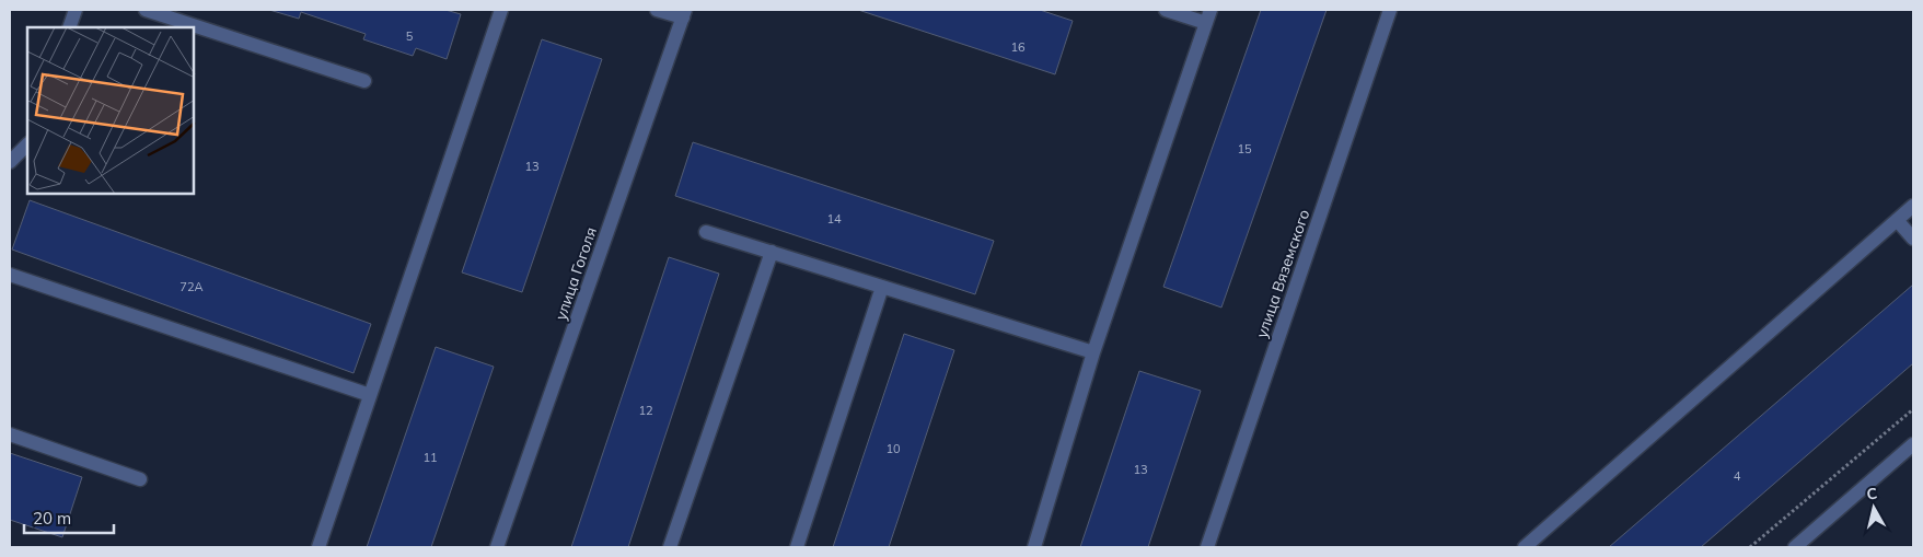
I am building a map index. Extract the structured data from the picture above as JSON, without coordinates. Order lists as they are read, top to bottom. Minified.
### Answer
{"streets":{"street":["улица Гоголя","улица Вяземского"]},"house_numbers":["5","16","15","13","14","72А","12","10","11","13","4"],"scale_bar":"20 m","north":"top"}
